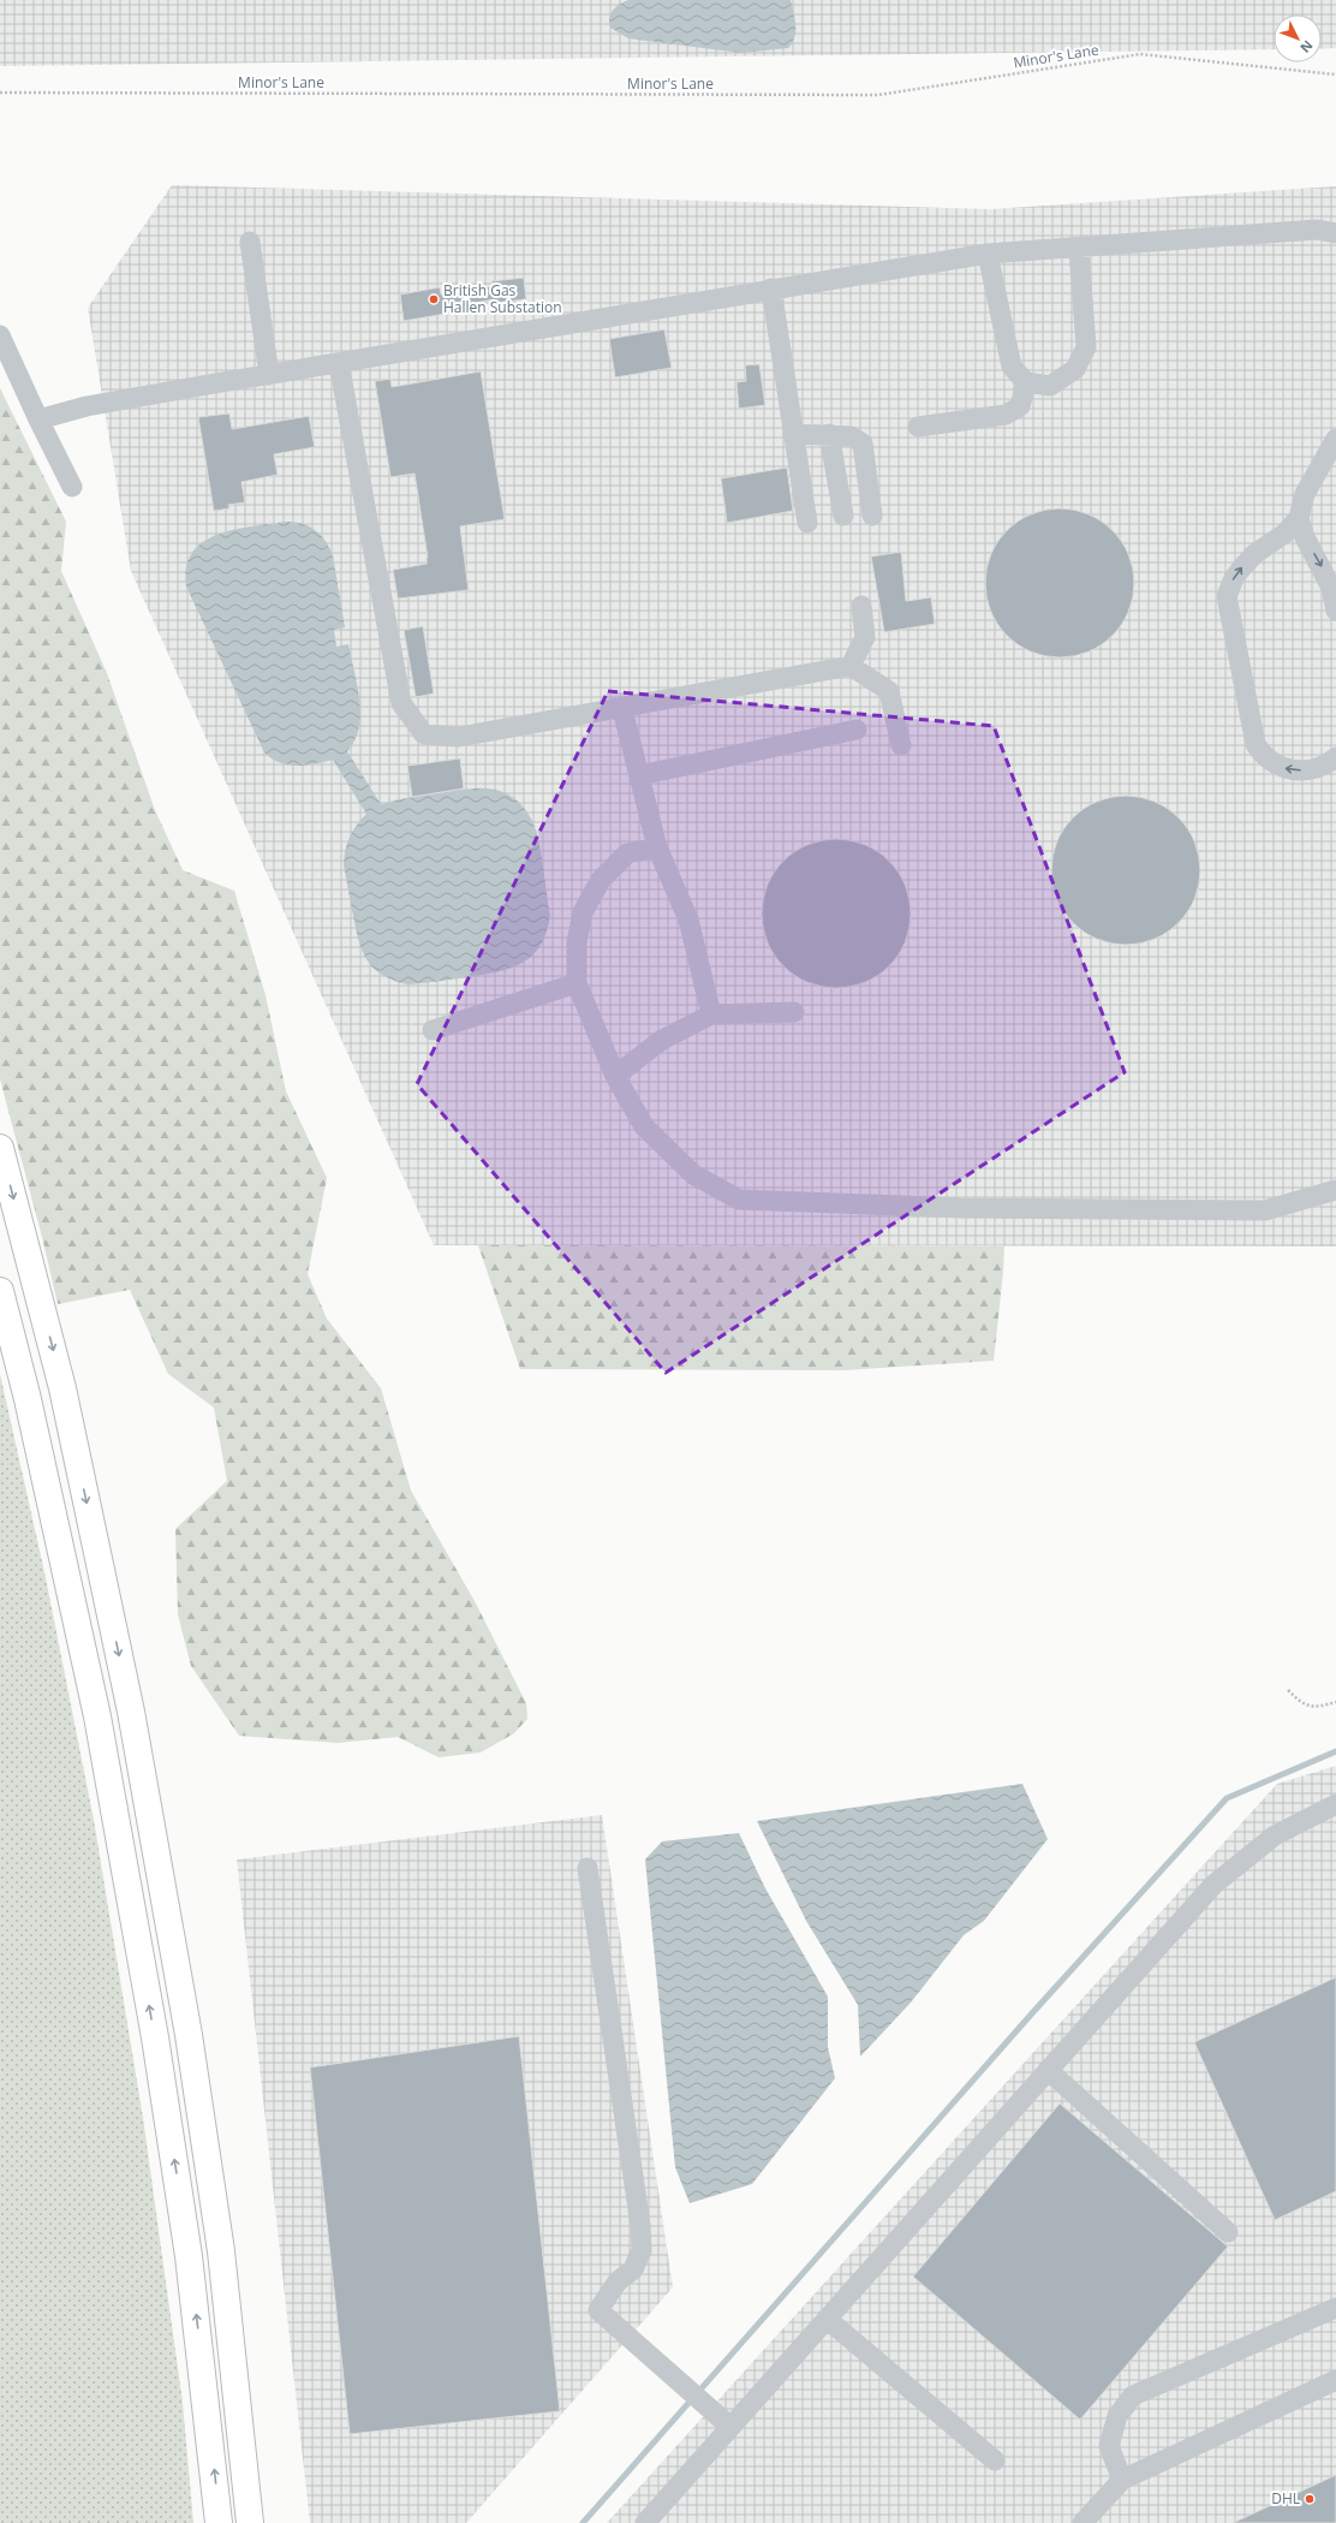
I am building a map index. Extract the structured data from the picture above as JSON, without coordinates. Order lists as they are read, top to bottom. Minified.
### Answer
{"streets":{"path":["Minor's Lane"]},"places":["British Gas Hallen Substation","DHL"],"north":"bottom right"}
